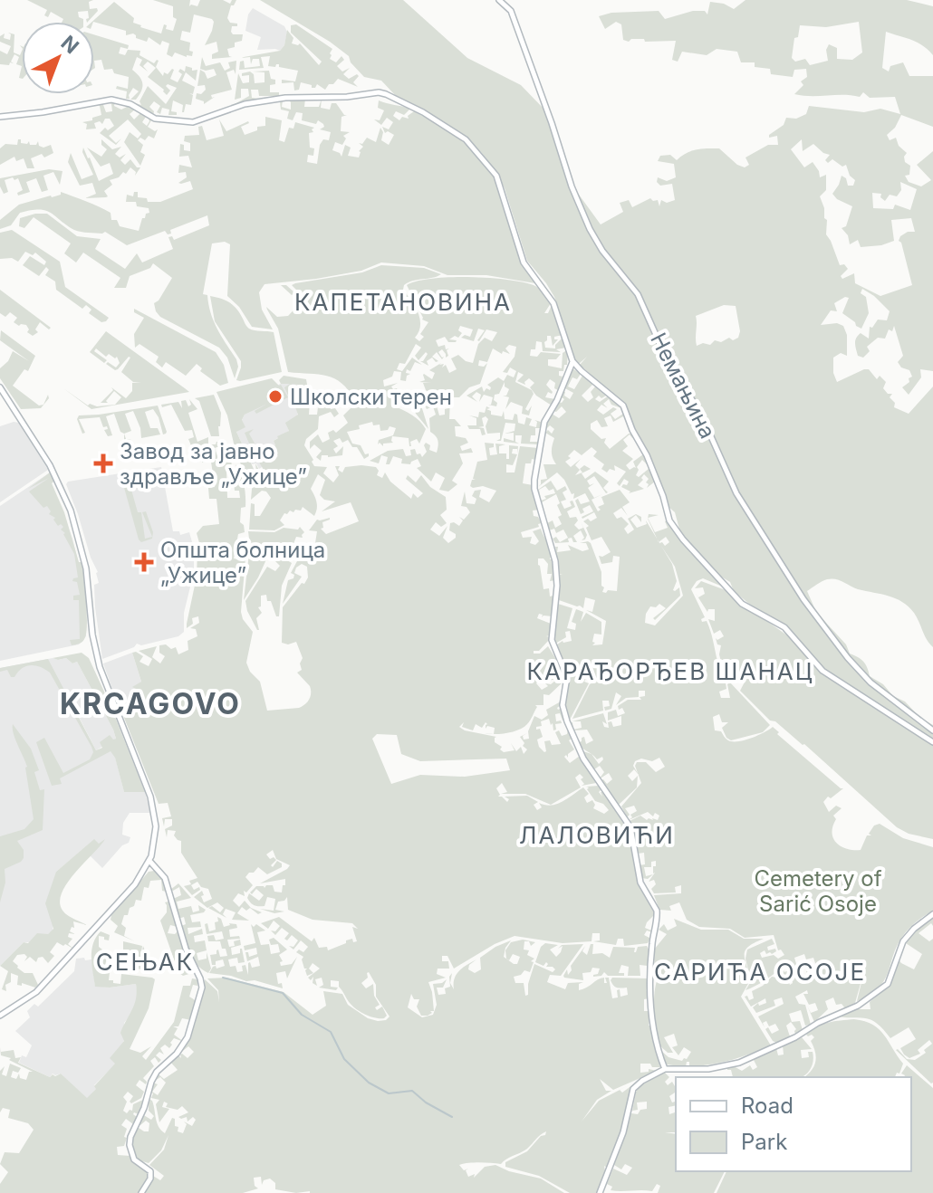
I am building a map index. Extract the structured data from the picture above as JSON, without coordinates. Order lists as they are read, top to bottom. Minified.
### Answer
{"streets":{"street":["Немањина"]},"districts":["КАПЕТАНОВИНА","КАРАЂОРЂЕВ ШАНАЦ","KRCAGOVO","ЛАЛОВИЋИ","СЕЊАК","САРИЋА ОСОЈЕ"],"parks":["Cemetery of Sarić Osoje"],"places":{"other":["Школски терен"],"health":["Завод за јавно здравље „Ужице”","Општа болница „Ужице”"]},"legend":["Road","Park"],"north":"top right"}
